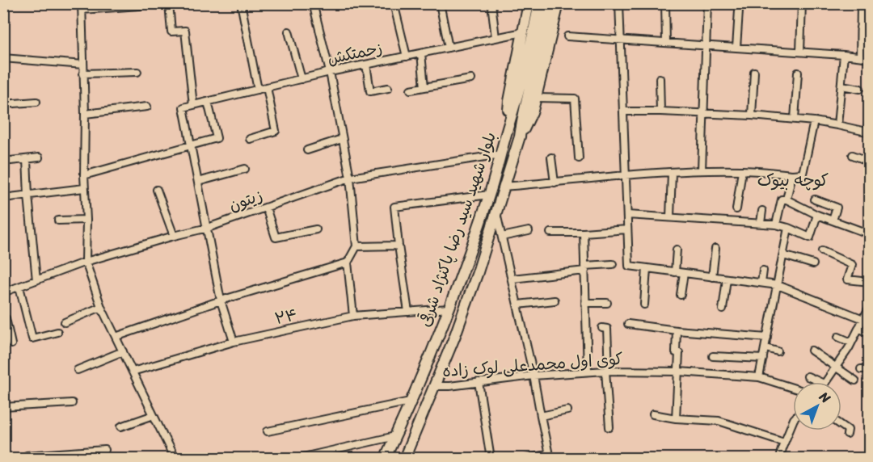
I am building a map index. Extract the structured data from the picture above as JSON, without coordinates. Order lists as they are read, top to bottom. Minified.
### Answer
{"streets":{"main road":["بلوار شهید سید رضا پاکنژاد شرقی"],"street":["زحمتکش","زیتون","۲۴","کوی اول محمدعلی لوک زاده"]},"crossings":[["زیتون","بلوار شهید سید رضا پاکنژاد شرقی"],["بلوار شهید سید رضا پاکنژاد شرقی","۲۴"],["بلوار شهید سید رضا پاکنژاد شرقی","کوی اول محمدعلی لوک زاده"]],"districts":["کوچه بیوک"],"north":"top right"}
